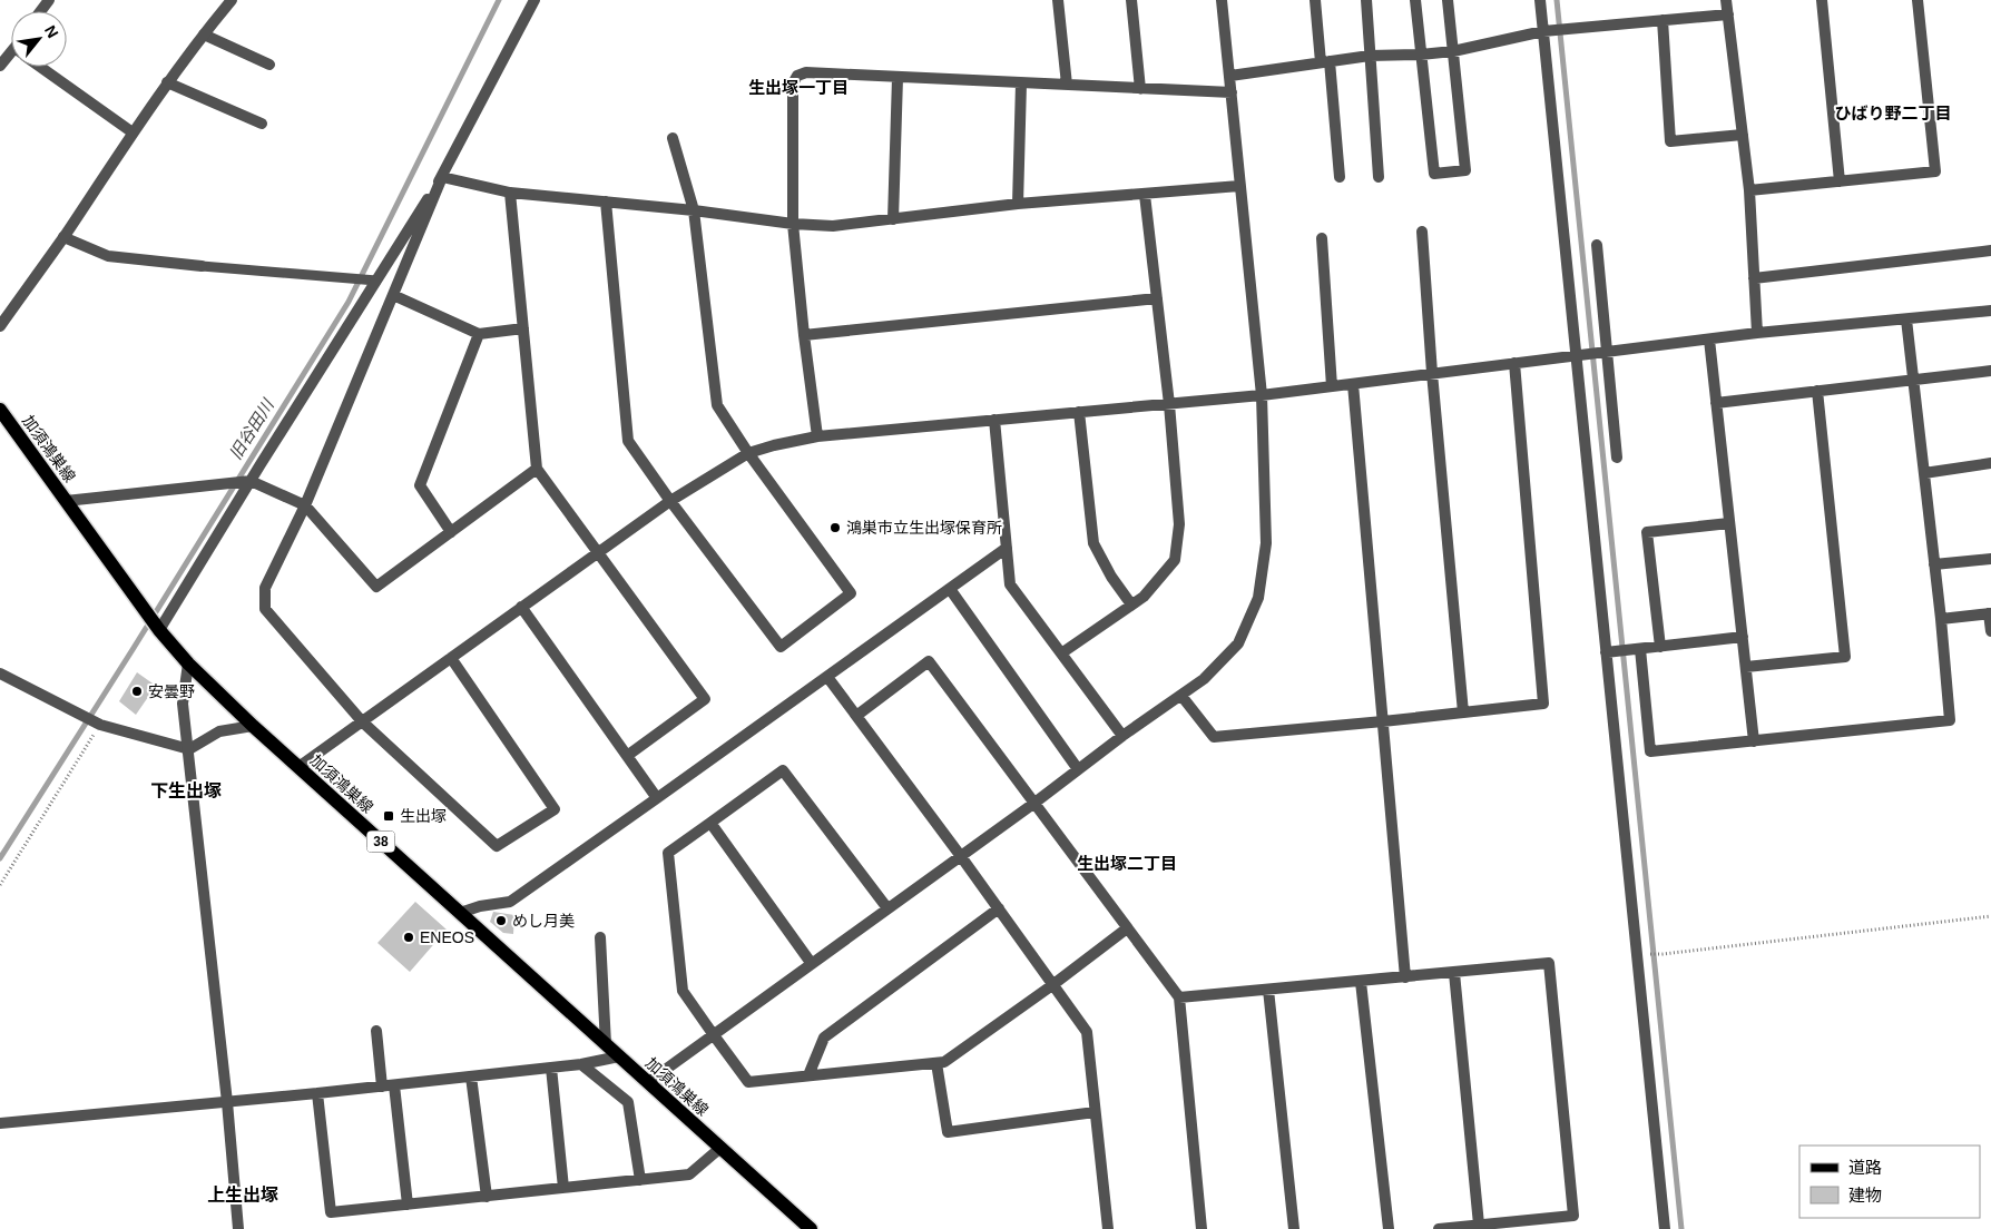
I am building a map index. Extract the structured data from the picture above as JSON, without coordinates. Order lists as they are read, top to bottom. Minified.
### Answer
{"streets":{"main road":["加須鴻巣線","38"]},"districts":["生出塚一丁目","ひばり野二丁目","下生出塚","生出塚二丁目","上生出塚"],"water":["旧谷田川"],"places":{"other":["鴻巣市立生出塚保育所","安曇野","めし月美","ENEOS"],"transit":["生出塚"]},"legend":["道路","建物"],"north":"top right"}
